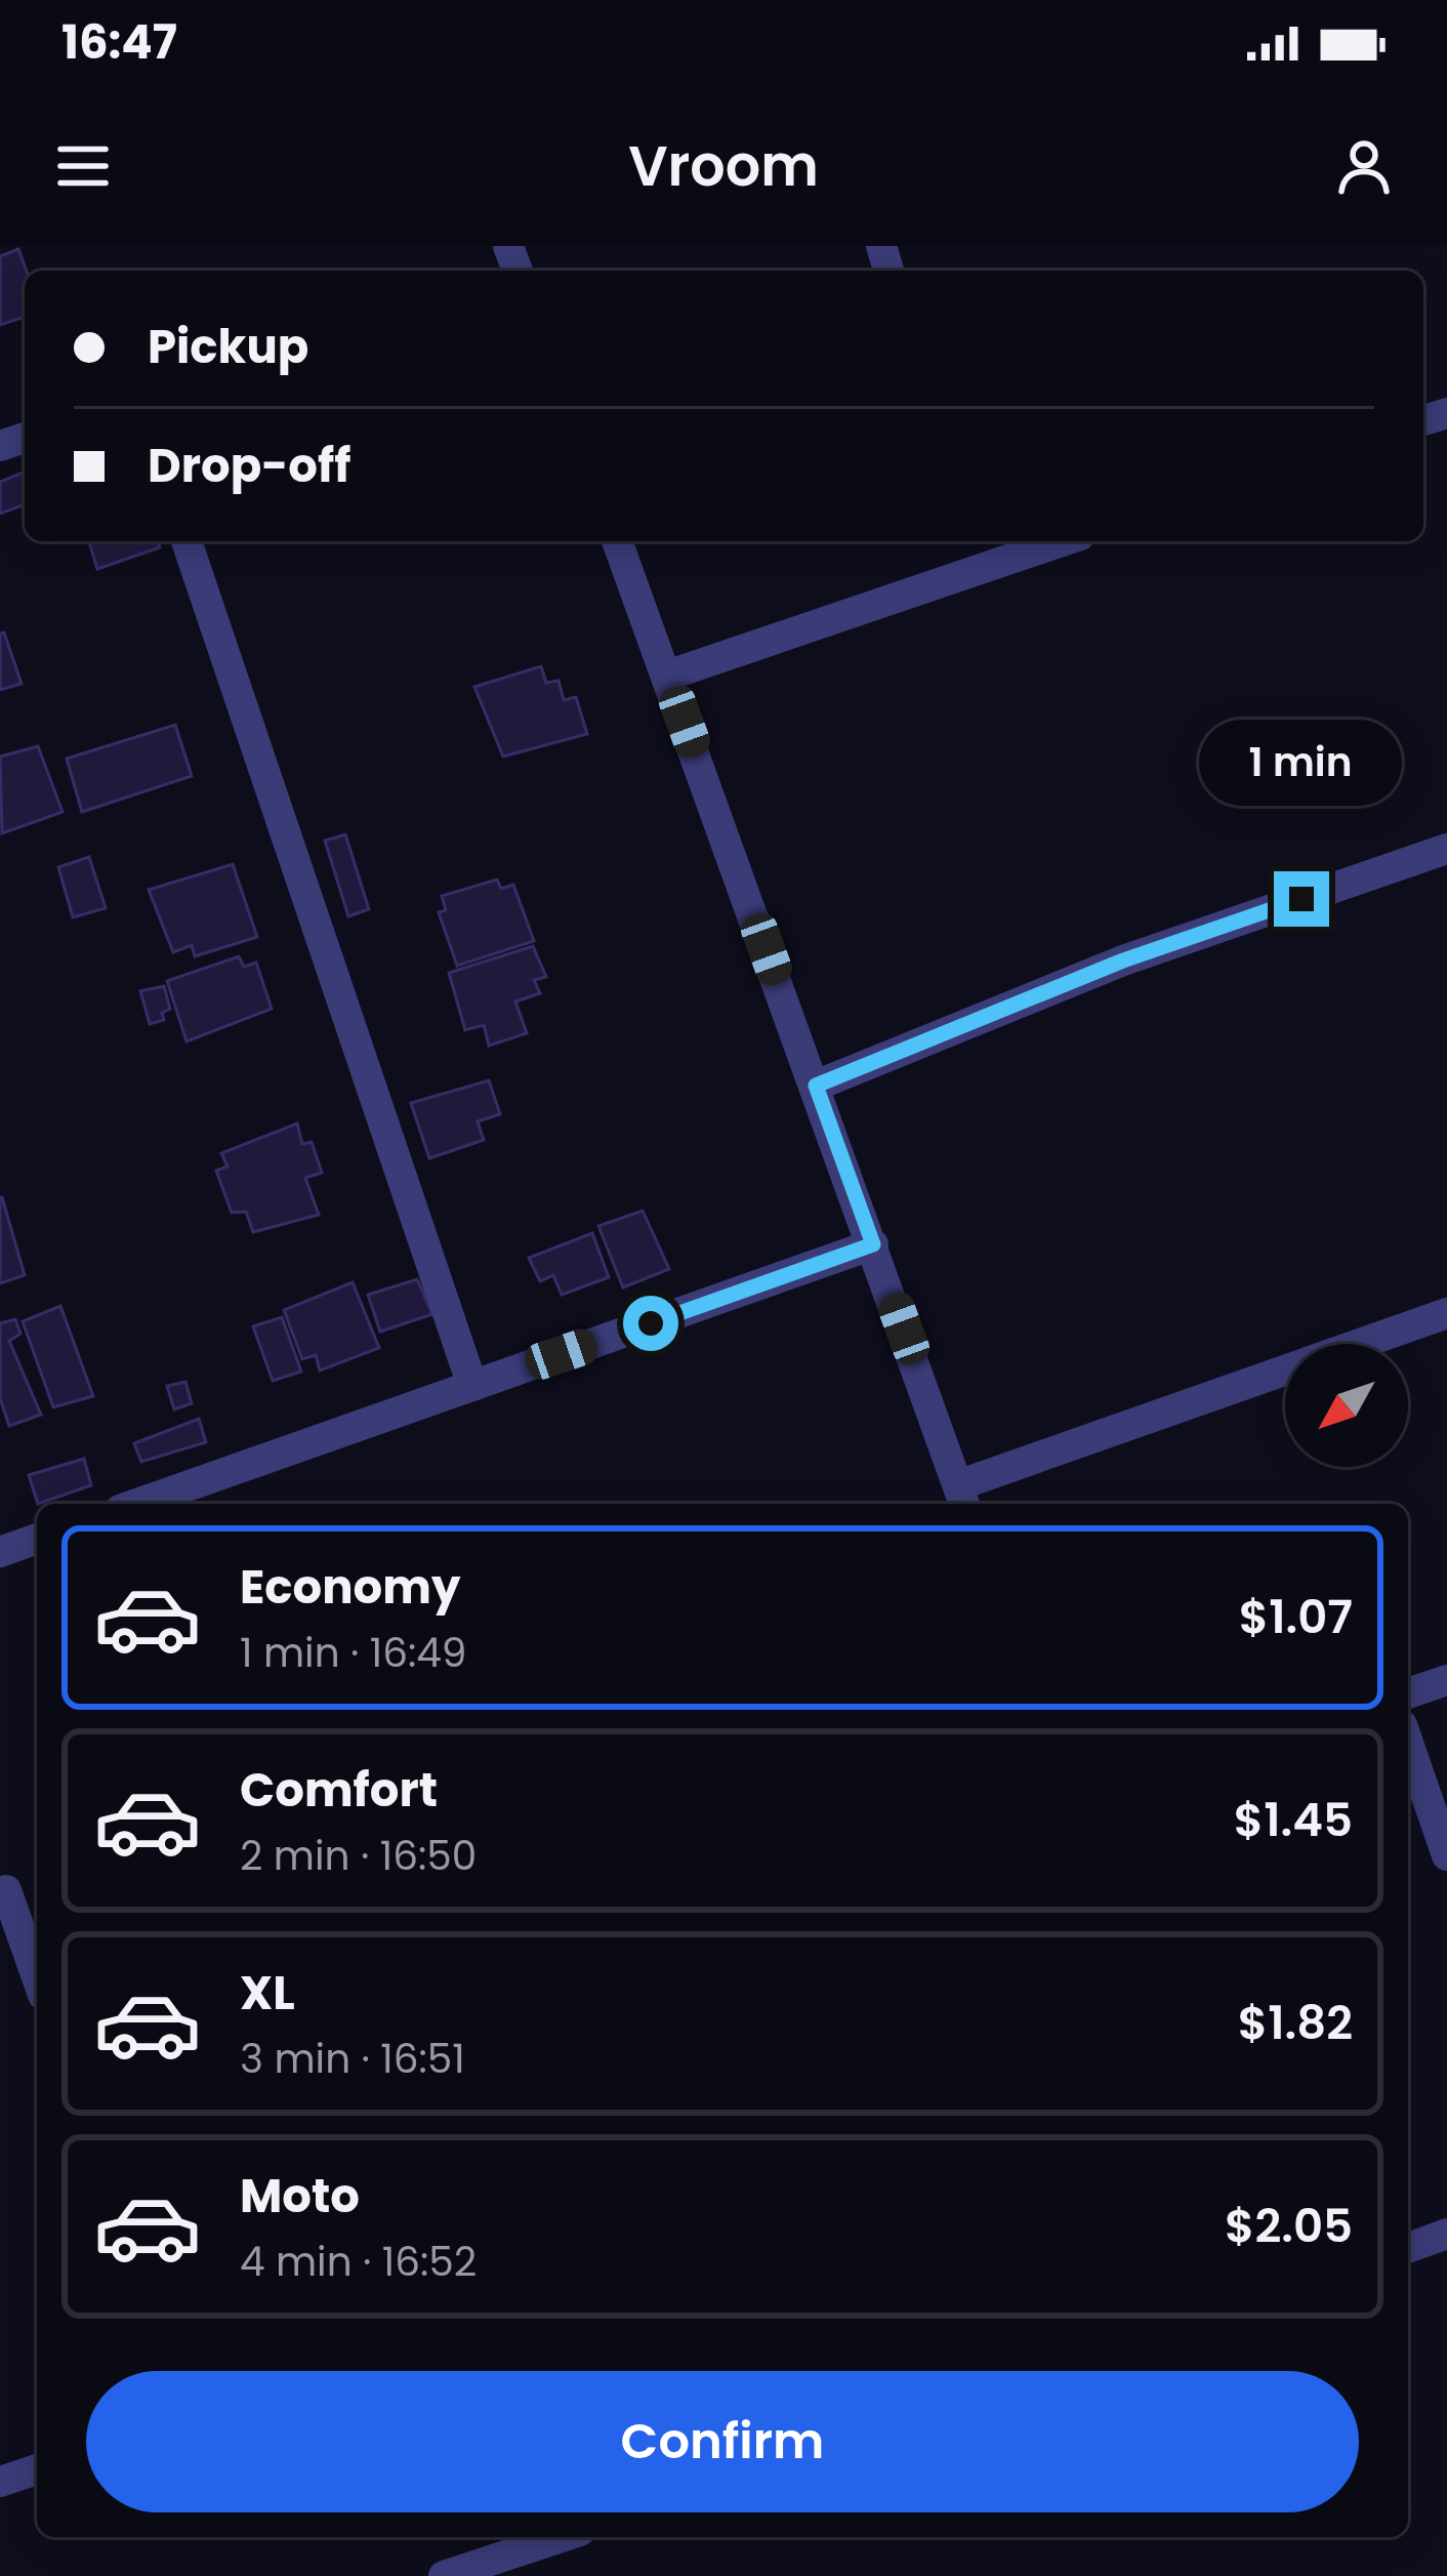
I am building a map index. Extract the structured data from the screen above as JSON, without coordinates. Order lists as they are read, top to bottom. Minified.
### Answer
{"north":"bottom left","page":{"status":"16:47","header":"Vroom","banner":["Pickup","Drop-off"],"bubble":"1 min","list":[{"name":"Economy","note":"1 min · 16:49","value":"$1.07"},{"name":"Comfort","note":"2 min · 16:50","value":"$1.45"},{"name":"XL","note":"3 min · 16:51","value":"$1.82"},{"name":"Moto","note":"4 min · 16:52","value":"$2.05"}],"buttons":"Confirm"}}
